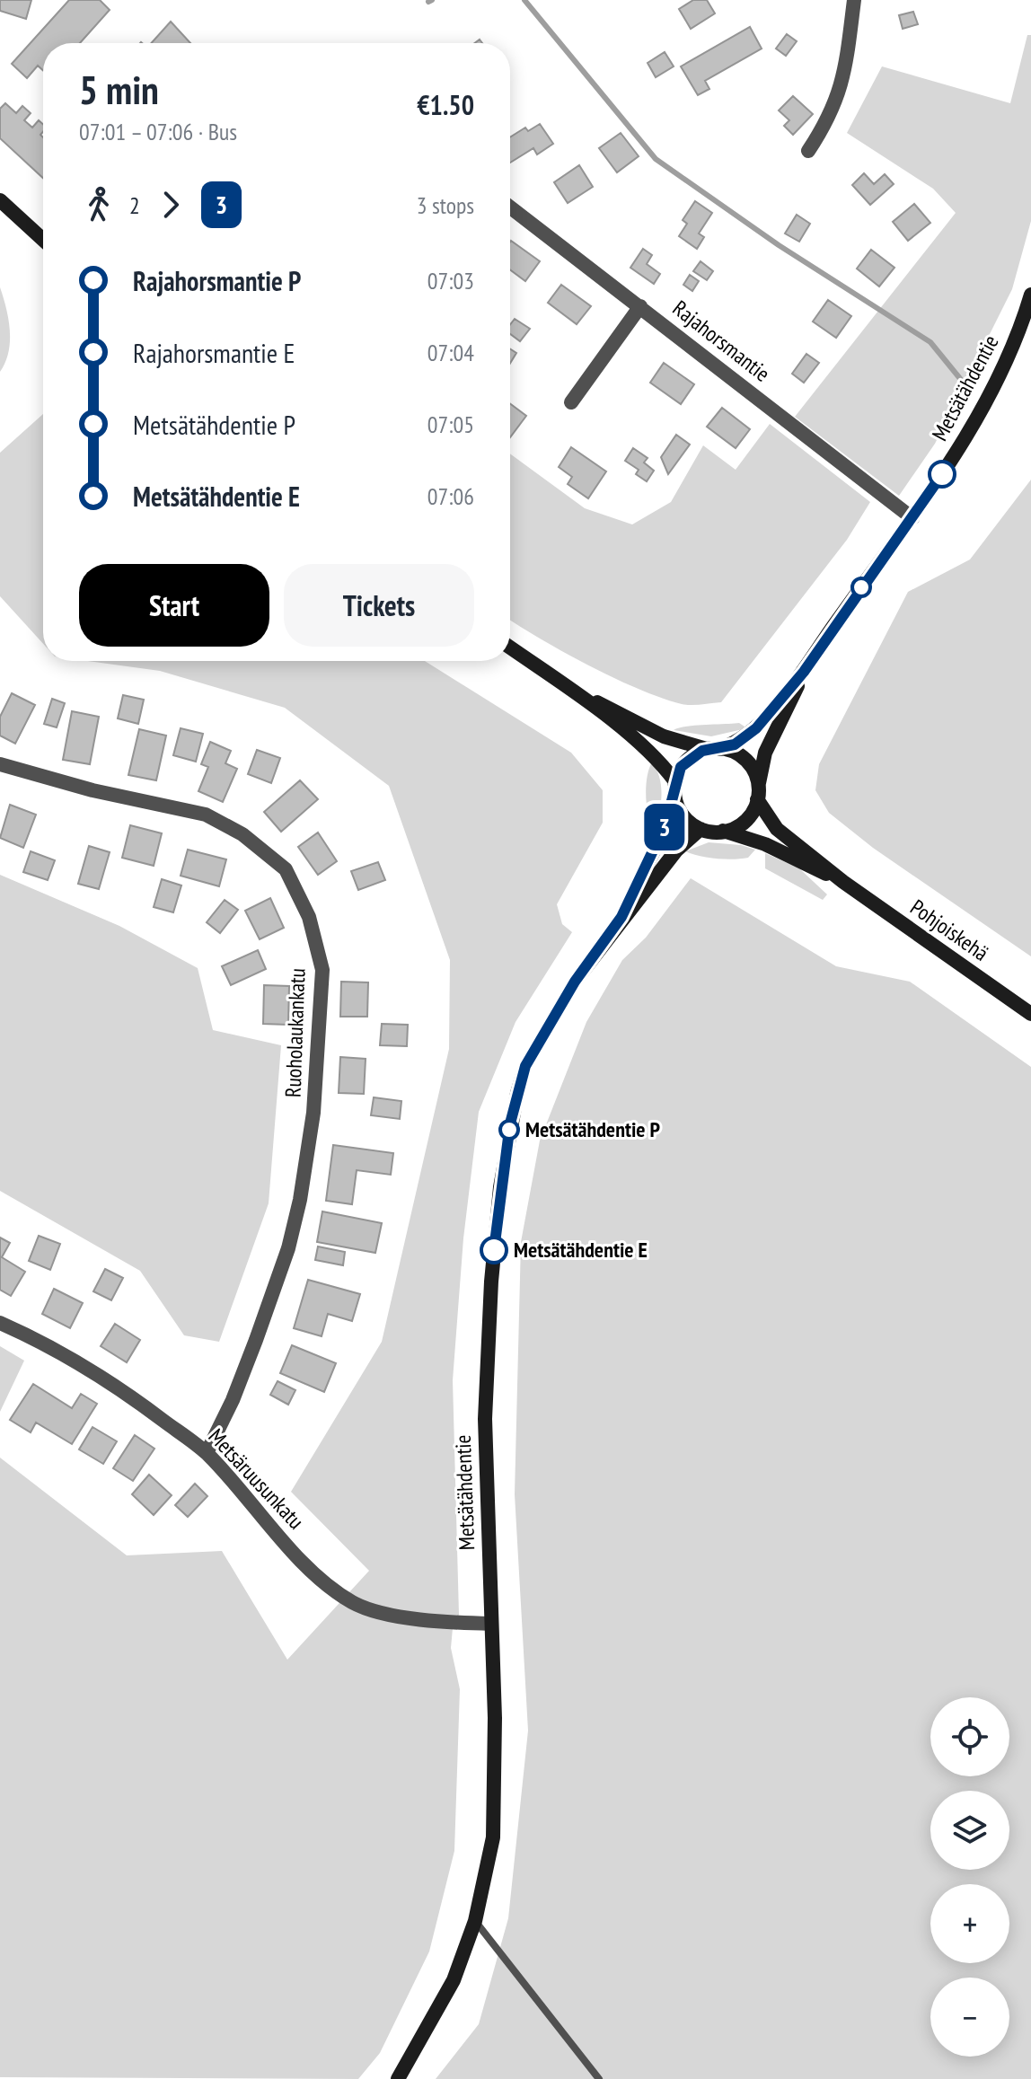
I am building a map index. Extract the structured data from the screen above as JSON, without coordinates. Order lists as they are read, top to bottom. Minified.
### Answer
{"streets":{"main road":["Metsätähdentie","Pohjoiskehä"],"street":["Rajahorsmantie","Ruoholaukankatu","Metsäruusunkatu"]},"crossings":[["Rajahorsmantie","Metsätähdentie"],["Metsätähdentie","Pohjoiskehä"],["Metsätähdentie","Metsäruusunkatu"],["Ruoholaukankatu","Metsäruusunkatu"]],"places":["Metsätähdentie P","Metsätähdentie E"],"lines":["bus line 3"],"page":{"on_map":"3","heading":["5 min","07:01 – 07:06 · Bus","€1.50"],"legs":["2","3","3 stops"],"list":[{"name":"Rajahorsmantie P","value":"07:03"},{"name":"Rajahorsmantie E","value":"07:04"},{"name":"Metsätähdentie P","value":"07:05"},{"name":"Metsätähdentie E","value":"07:06"}],"buttons":["Start","Tickets"],"map_buttons":["+","−"]}}
